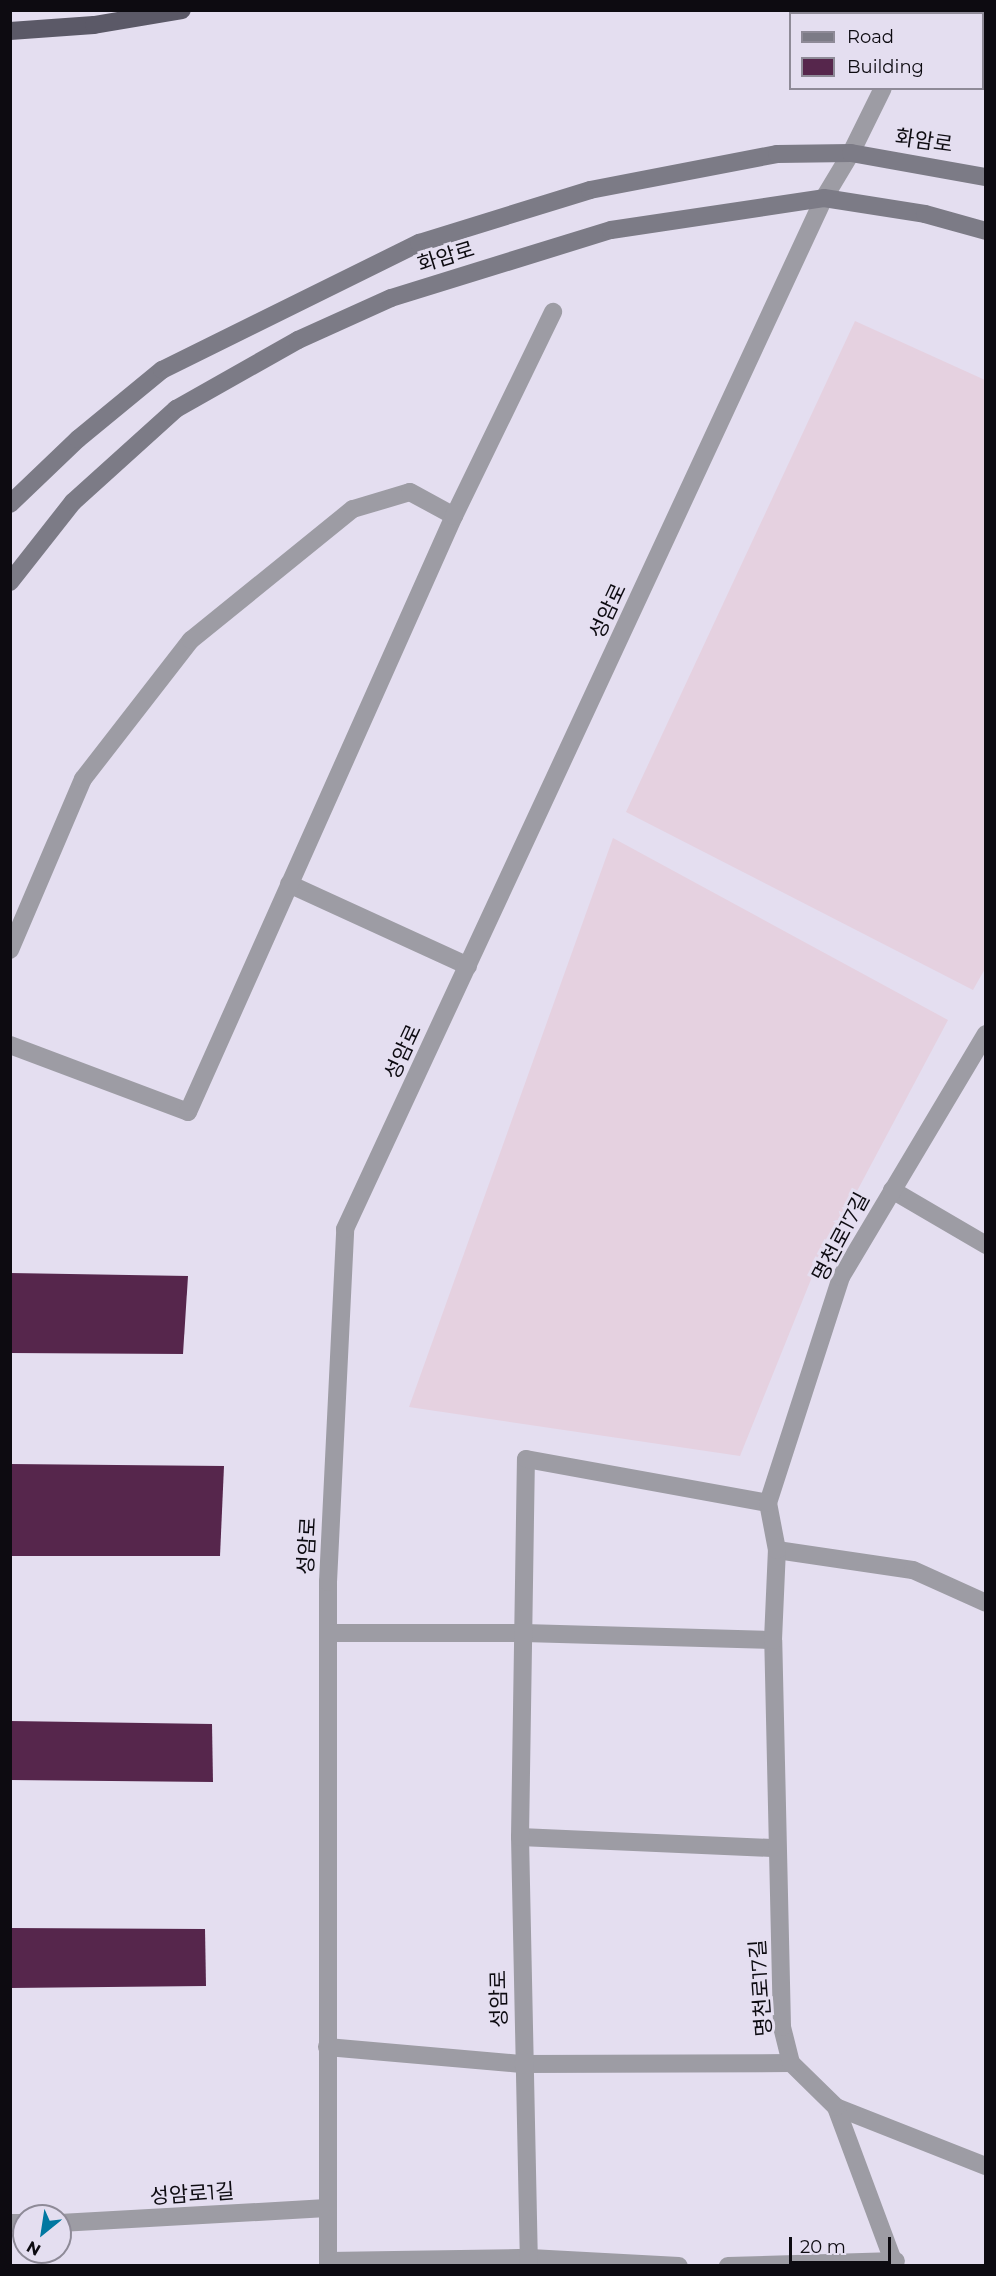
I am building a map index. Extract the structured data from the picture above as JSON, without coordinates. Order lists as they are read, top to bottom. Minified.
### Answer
{"streets":{"main road":["화암로"],"street":["성암로","명천로17길","성암로1길"]},"crossings":[["화암로","성암로"],["성암로","명천로17길"],["성암로","성암로1길"]],"legend":["Road","Building"],"scale_bar":"20 m","north":"bottom left"}
